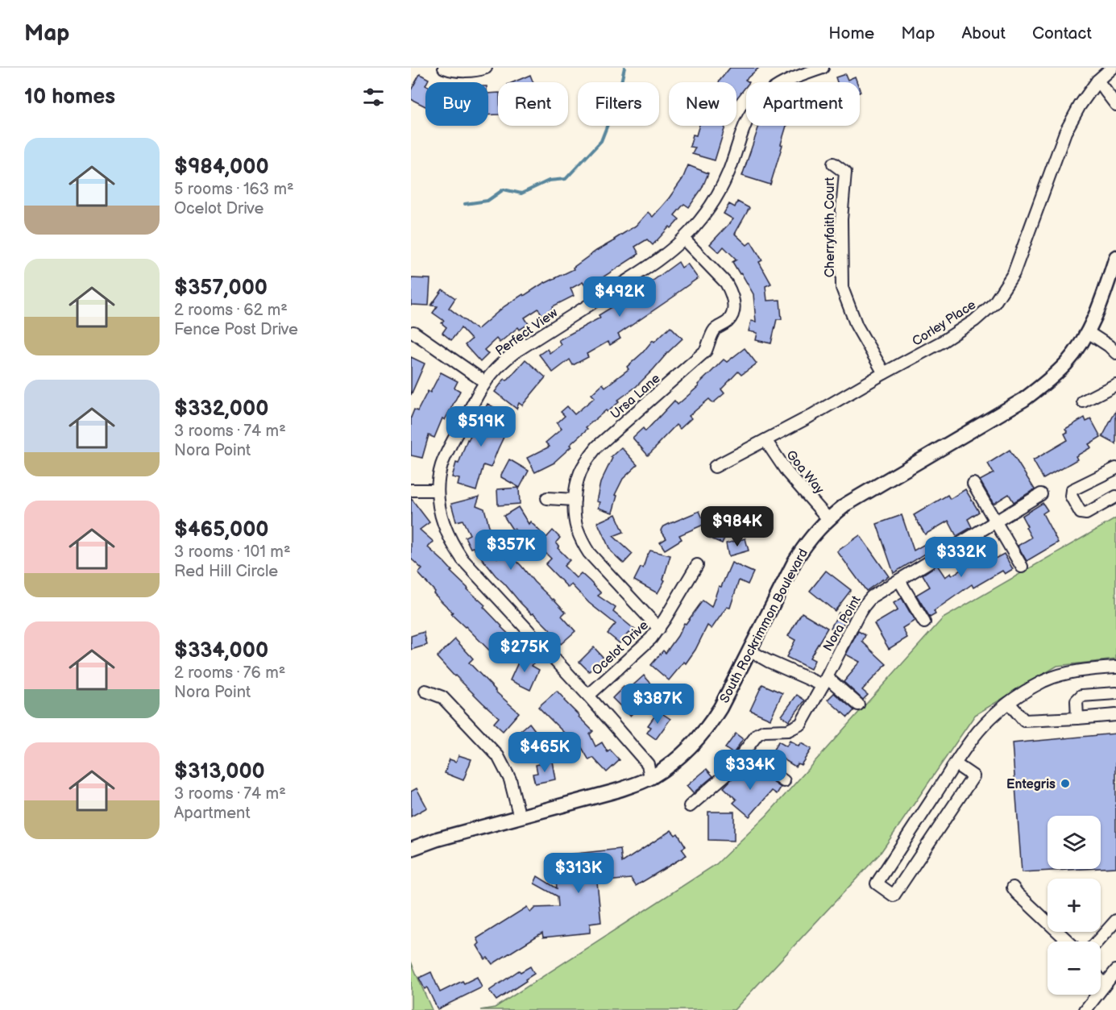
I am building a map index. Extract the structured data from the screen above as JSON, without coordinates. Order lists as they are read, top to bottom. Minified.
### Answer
{"streets":{"main road":["South Rockrimmon Boulevard"],"street":["Cherryfaith Court","Corley Place","Perfect View","Ursa Lane","Goa Way","Nora Point","Ocelot Drive"]},"crossings":[["Cherryfaith Court","Corley Place"],["Corley Place","Goa Way"],["Perfect View","Ursa Lane"],["Ursa Lane","Ocelot Drive"],["Goa Way","South Rockrimmon Boulevard"]],"places":["Entegris"],"page":{"header":"Map","nav":["Home","Map","About","Contact"],"heading":"10 homes","chip":["Buy","Rent","Filters","New","Apartment"],"list":[{"name":"$984,000","note":"5 rooms · 163 m² · Ocelot Drive"},{"name":"$357,000","note":"2 rooms · 62 m² · Fence Post Drive"},{"name":"$332,000","note":"3 rooms · 74 m² · Nora Point"},{"name":"$465,000","note":"3 rooms · 101 m² · Red Hill Circle"},{"name":"$334,000","note":"2 rooms · 76 m² · Nora Point"},{"name":"$313,000","note":"3 rooms · 74 m² · Apartment"}],"price":["$492K","$519K","$984K","$357K","$332K","$275K","$387K","$465K","$334K","$313K"],"map_buttons":["+","−"]}}
